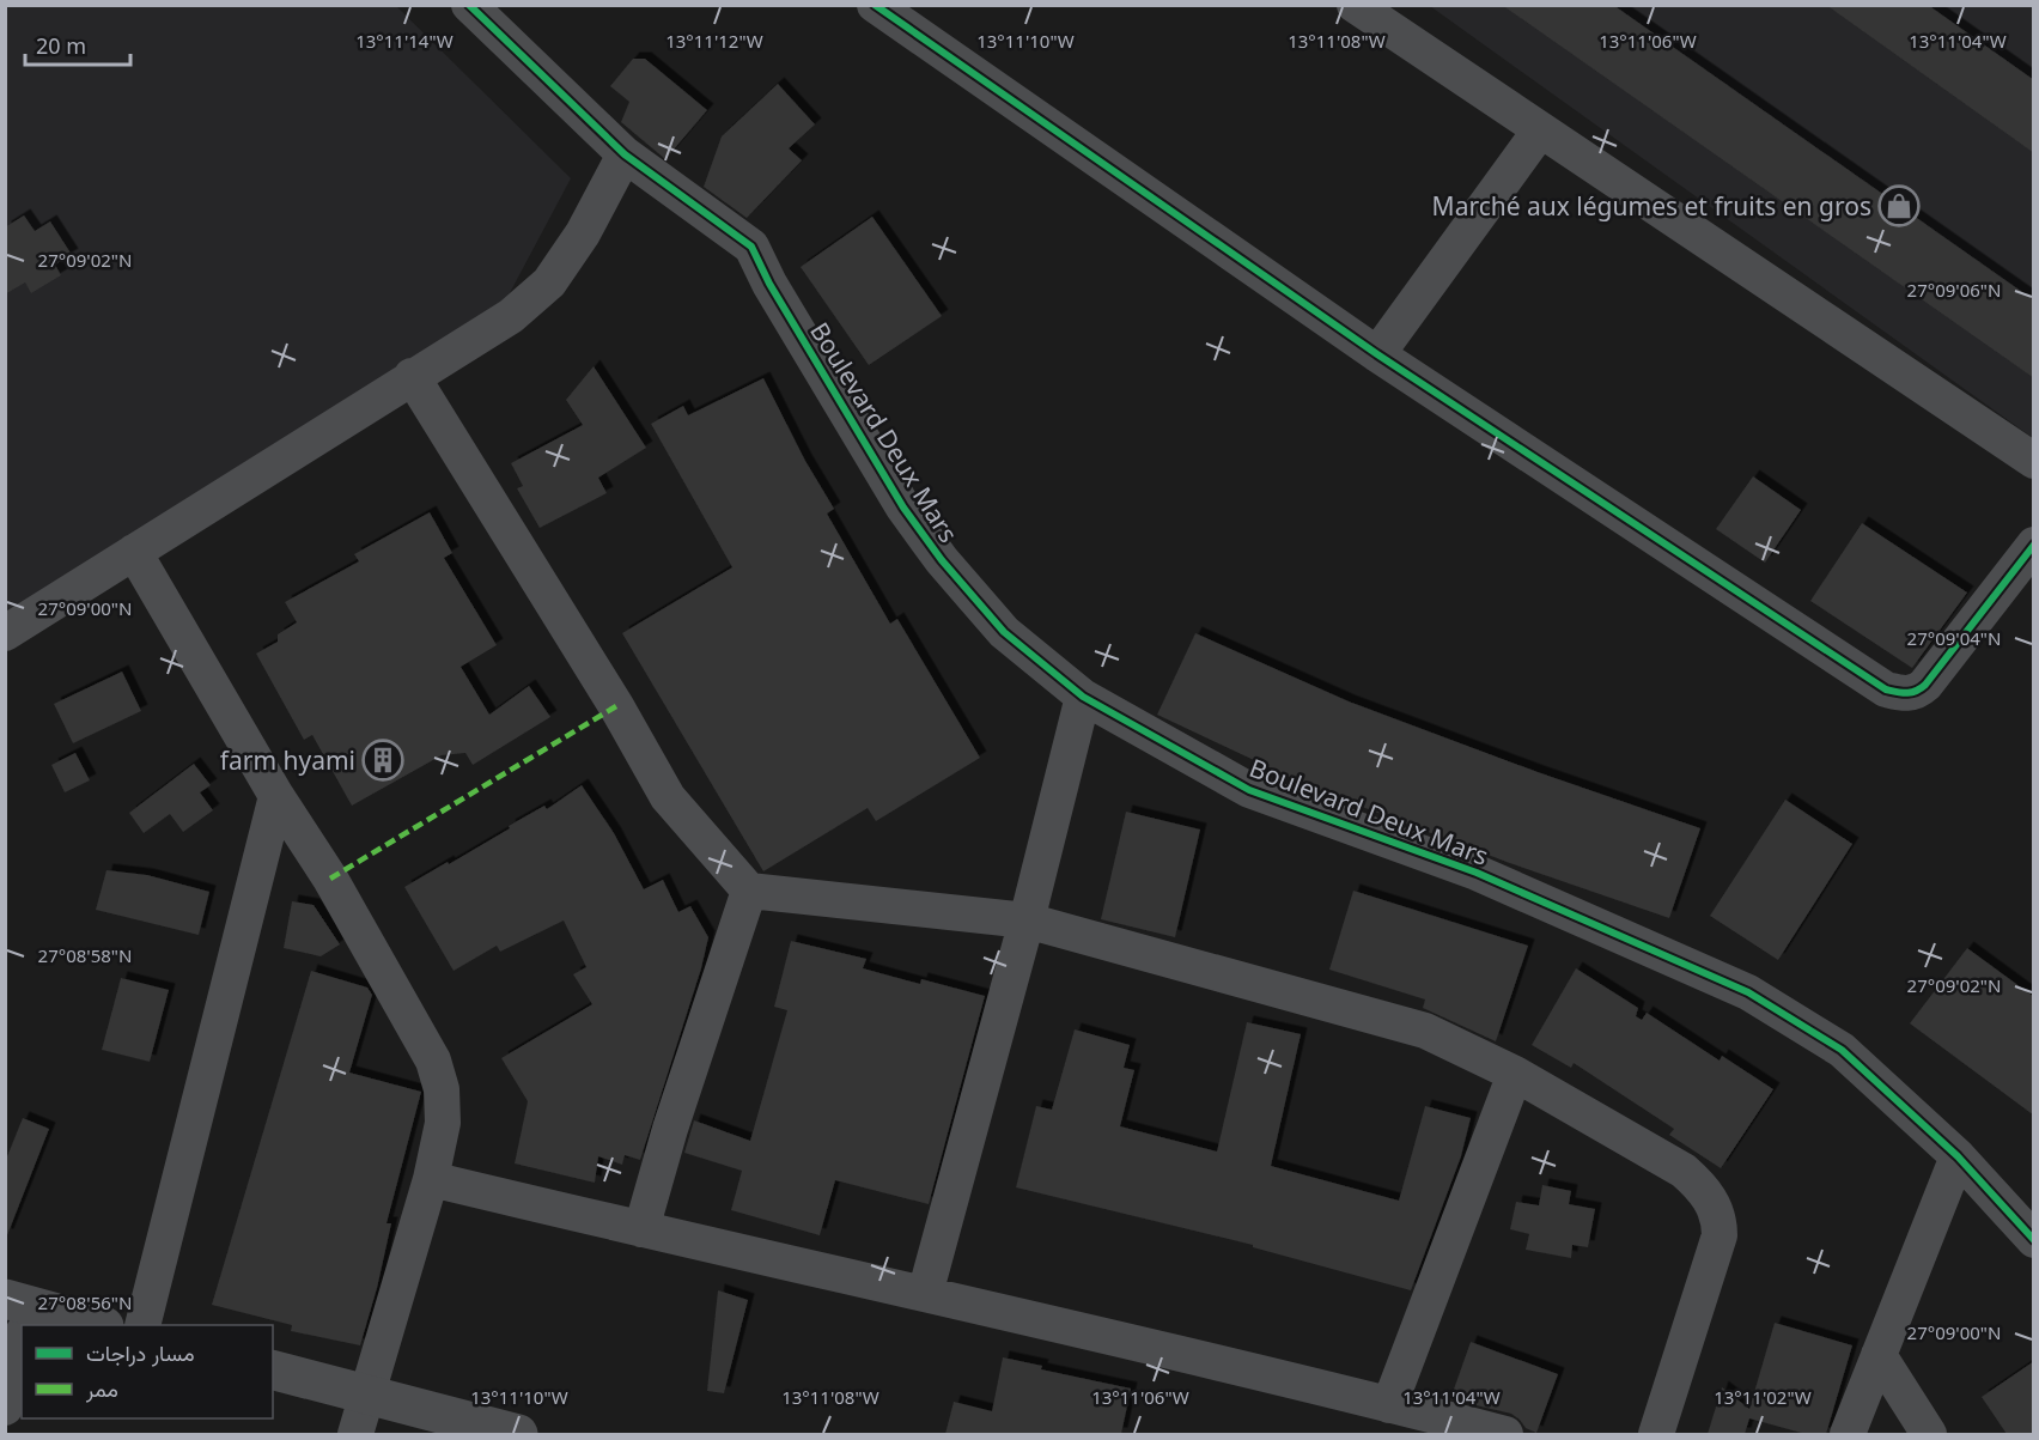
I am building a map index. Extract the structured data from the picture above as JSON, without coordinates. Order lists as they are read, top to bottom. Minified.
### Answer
{"streets":{"street":["Boulevard Deux Mars"]},"places":{"shop":["Marché aux légumes et fruits en gros"],"building":["farm hyami"]},"legend":["مسار دراجات","ممر"],"scale_bar":"20 m","coordinates":["13°11'14\"W","13°11'12\"W","13°11'10\"W","13°11'08\"W","13°11'06\"W","13°11'04\"W","27°09'02\"N","27°09'06\"N","27°09'00\"N","27°09'04\"N","27°08'58\"N","27°08'56\"N","13°11'02\"W"]}
